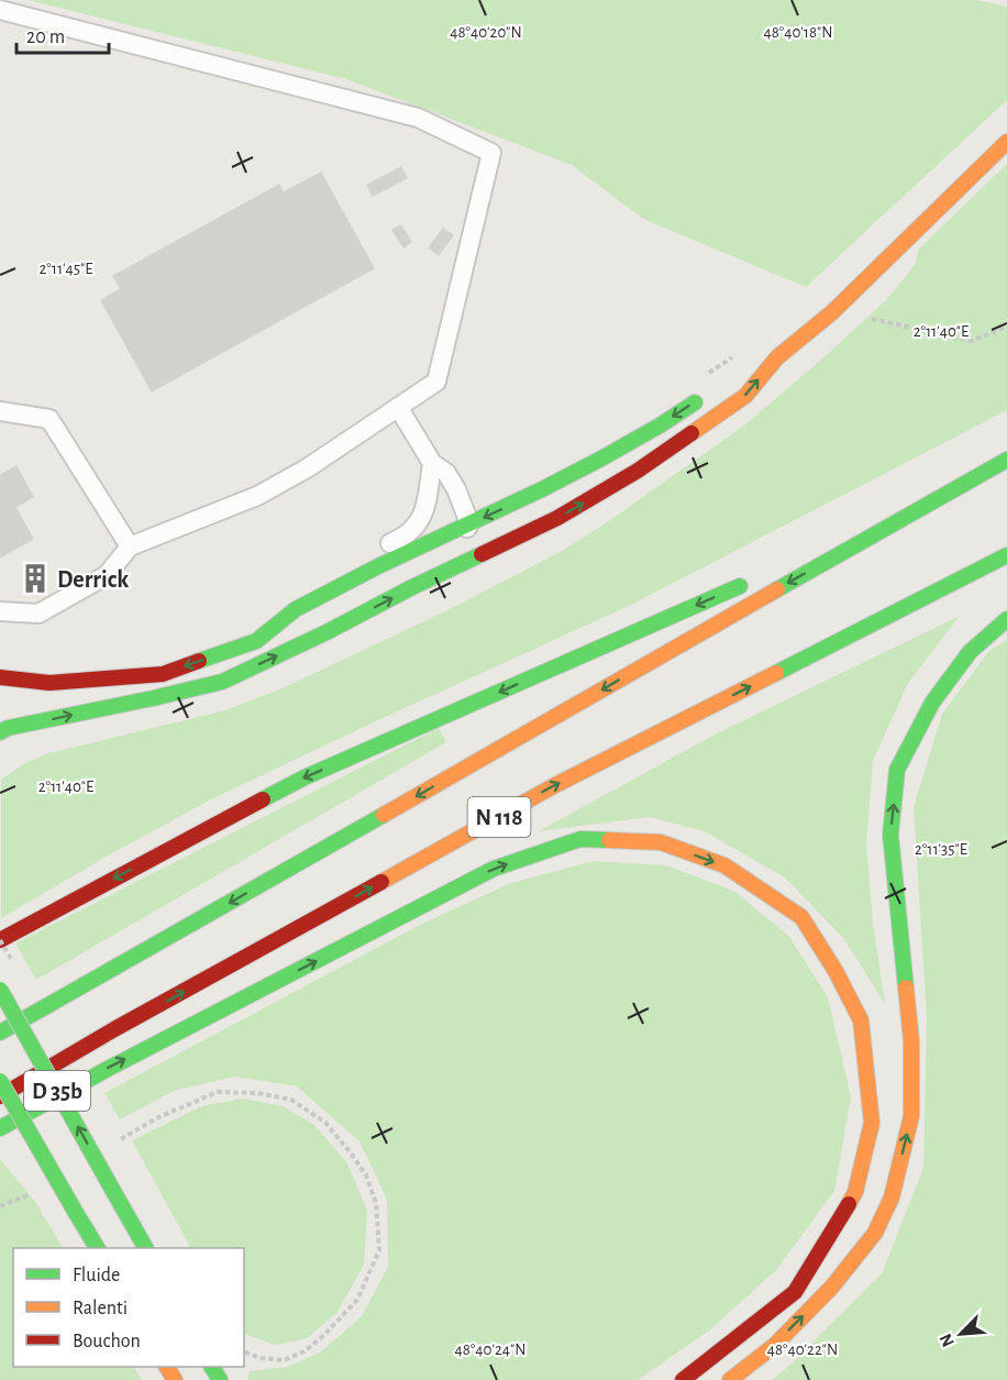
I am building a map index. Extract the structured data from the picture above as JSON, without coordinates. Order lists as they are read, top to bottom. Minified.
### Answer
{"streets":{"main road":["N 118","D 35b"]},"places":{"building":["Derrick"]},"legend":["Fluide","Ralenti","Bouchon"],"scale_bar":"20 m","north":"bottom left","coordinates":["48°40'20\"N","48°40'18\"N","2°11'45\"E","2°11'40\"E","2°11'35\"E","48°40'24\"N","48°40'22\"N"]}
